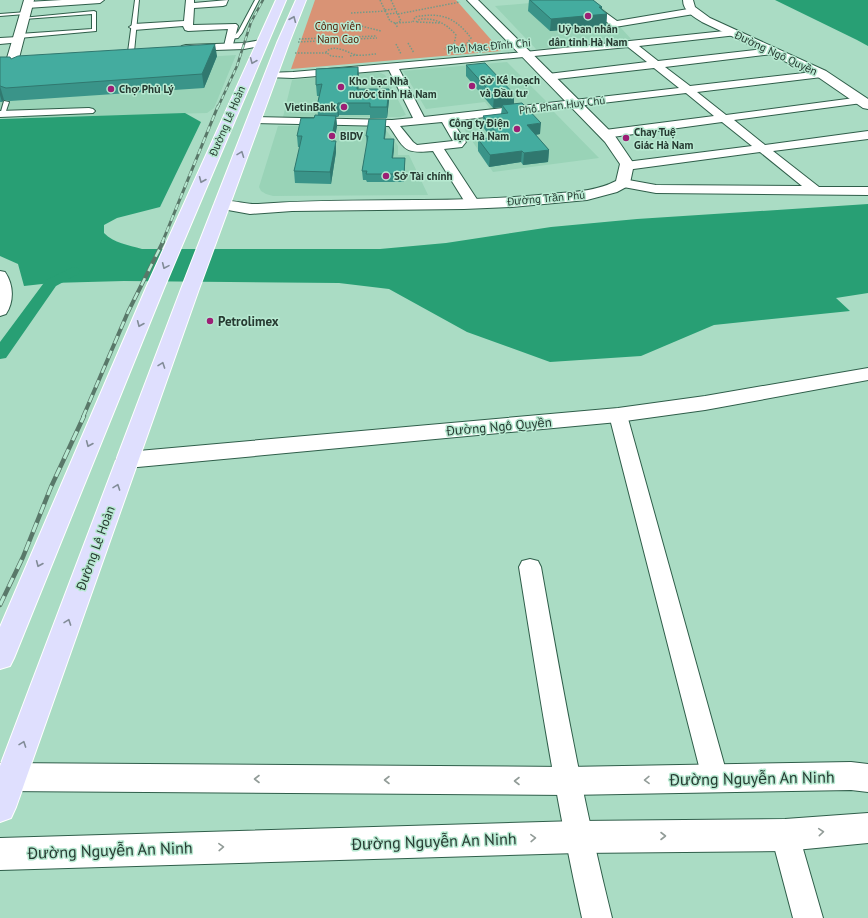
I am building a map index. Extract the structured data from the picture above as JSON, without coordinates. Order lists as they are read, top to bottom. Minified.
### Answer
{"streets":{"main road":["Đường Lê Hoàn"],"street":["Phố Mạc Đĩnh Chi","Đường Ngô Quyền","Phố Phan Huy Chú","Đường Trần Phú","Đường Nguyễn An Ninh"]},"crossings":[["Phố Mạc Đĩnh Chi","Đường Ngô Quyền"],["Phố Mạc Đĩnh Chi","Đường Lê Hoàn"],["Đường Ngô Quyền","Phố Phan Huy Chú"],["Đường Ngô Quyền","Đường Lê Hoàn"],["Phố Phan Huy Chú","Đường Lê Hoàn"],["Đường Lê Hoàn","Đường Trần Phú"],["Đường Lê Hoàn","Đường Nguyễn An Ninh"]],"parks":["Công viên Nam Cao"],"places":["Uỷ ban nhân dân tỉnh Hà Nam","Sở Kế hoạch và Đầu tư","Kho bạc Nhà nước tỉnh Hà Nam","Chợ Phủ Lý","VietinBank","Công ty Điện lực Hà Nam","BIDV","Chay Tuệ Giác Hà Nam","Sở Tài chính","Petrolimex"]}
